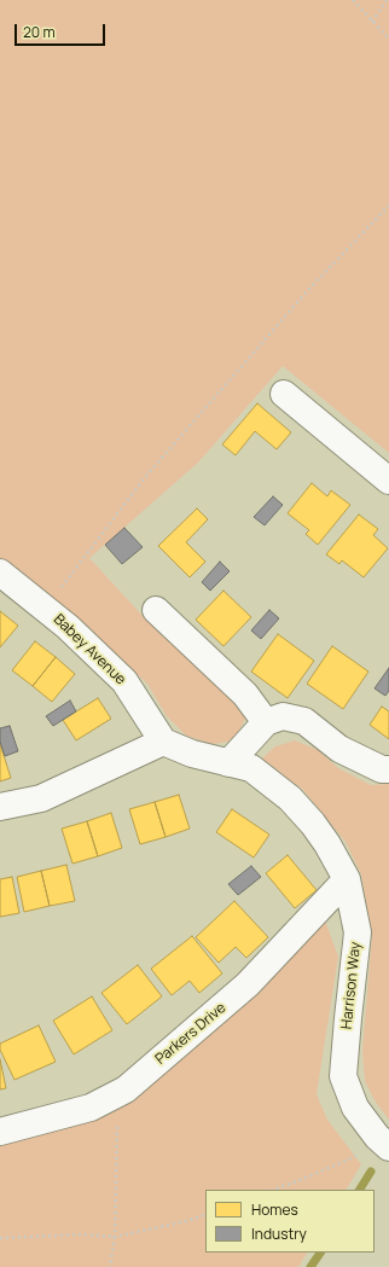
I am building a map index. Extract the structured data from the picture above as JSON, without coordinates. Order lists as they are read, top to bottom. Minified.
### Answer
{"streets":{"street":["Babey Avenue","Harrison Way","Parkers Drive"]},"crossings":[["Babey Avenue","Harrison Way"],["Harrison Way","Parkers Drive"]],"legend":["Homes","Industry"],"scale_bar":"20 m"}
